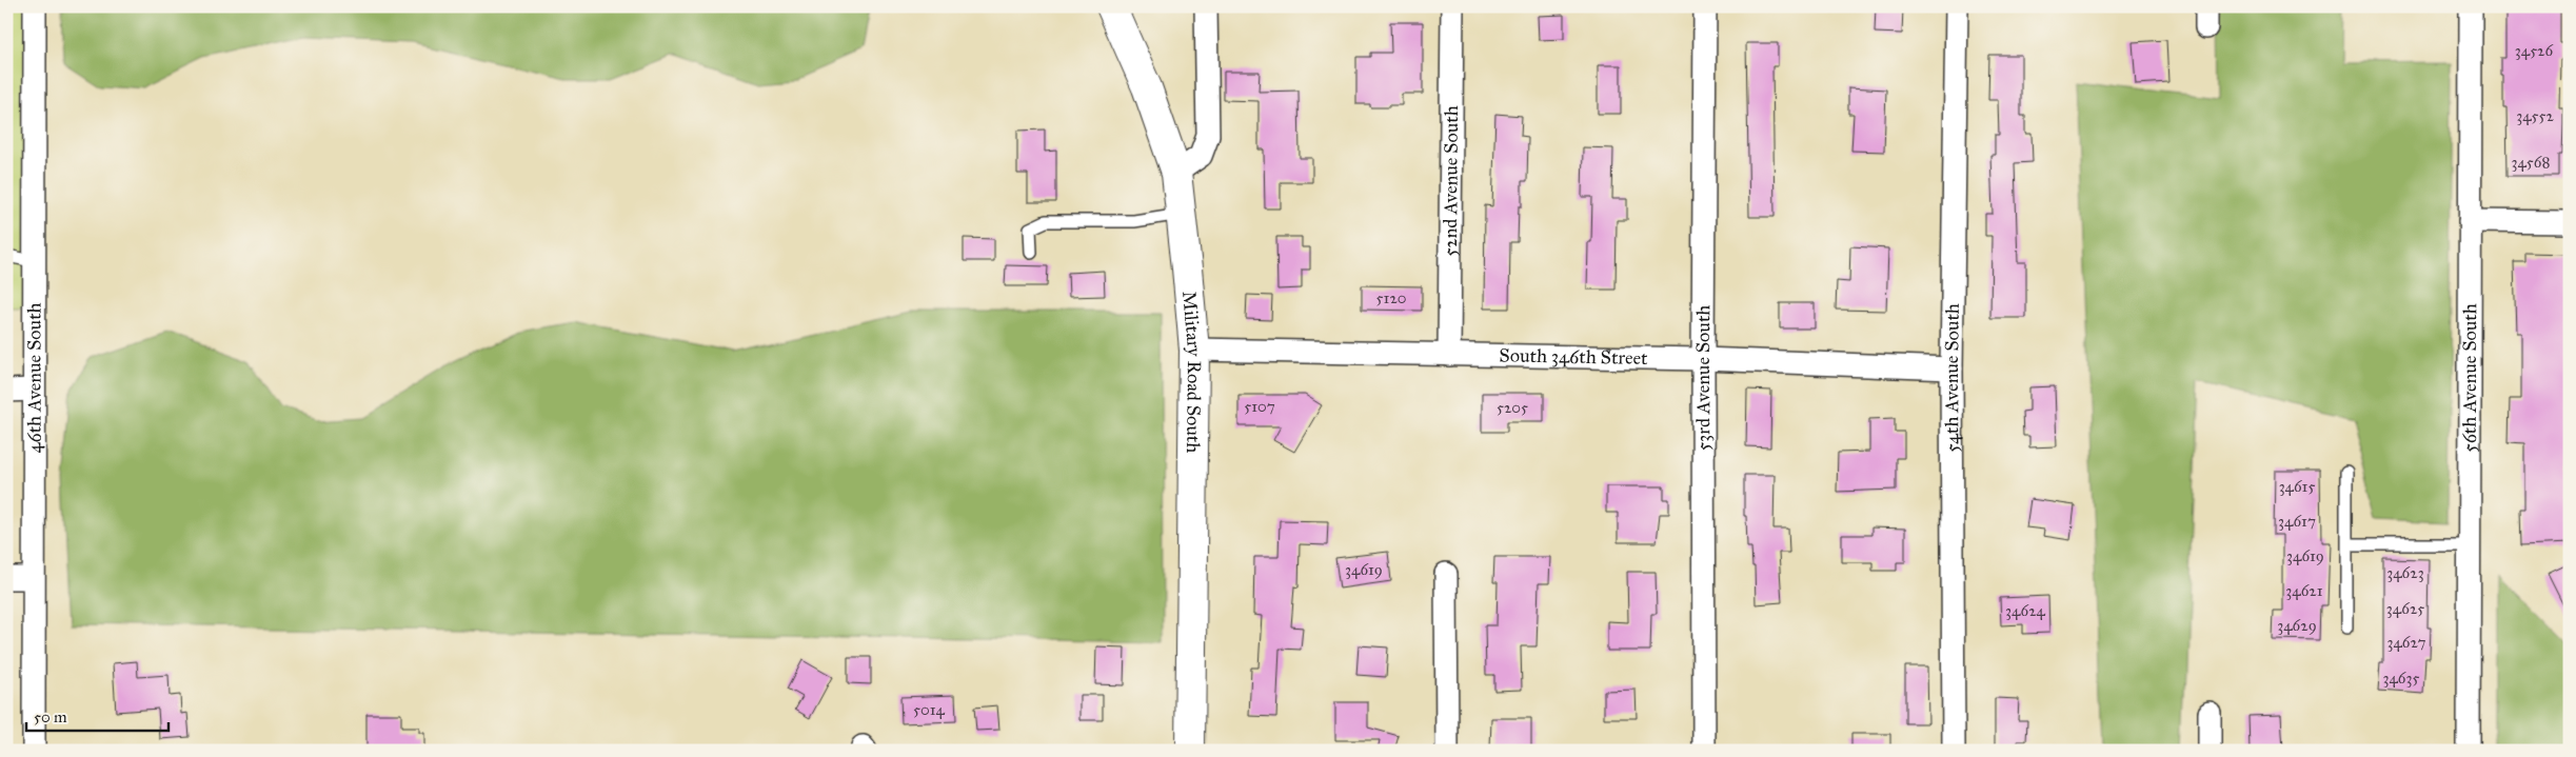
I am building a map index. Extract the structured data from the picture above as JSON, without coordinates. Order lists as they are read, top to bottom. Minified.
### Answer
{"streets":{"main road":["Military Road South"],"street":["52nd Avenue South","South 346th Street","46th Avenue South","53rd Avenue South","54th Avenue South","56th Avenue South"]},"crossings":[["52nd Avenue South","South 346th Street"],["South 346th Street","Military Road South"],["South 346th Street","53rd Avenue South"],["South 346th Street","54th Avenue South"]],"house_numbers":["34526","34552","34568","5120","5107","5205","34615","34617","34619","34619","34623","34621","34625","34624","34629","34627","34635","5014"],"scale_bar":"50 m"}
